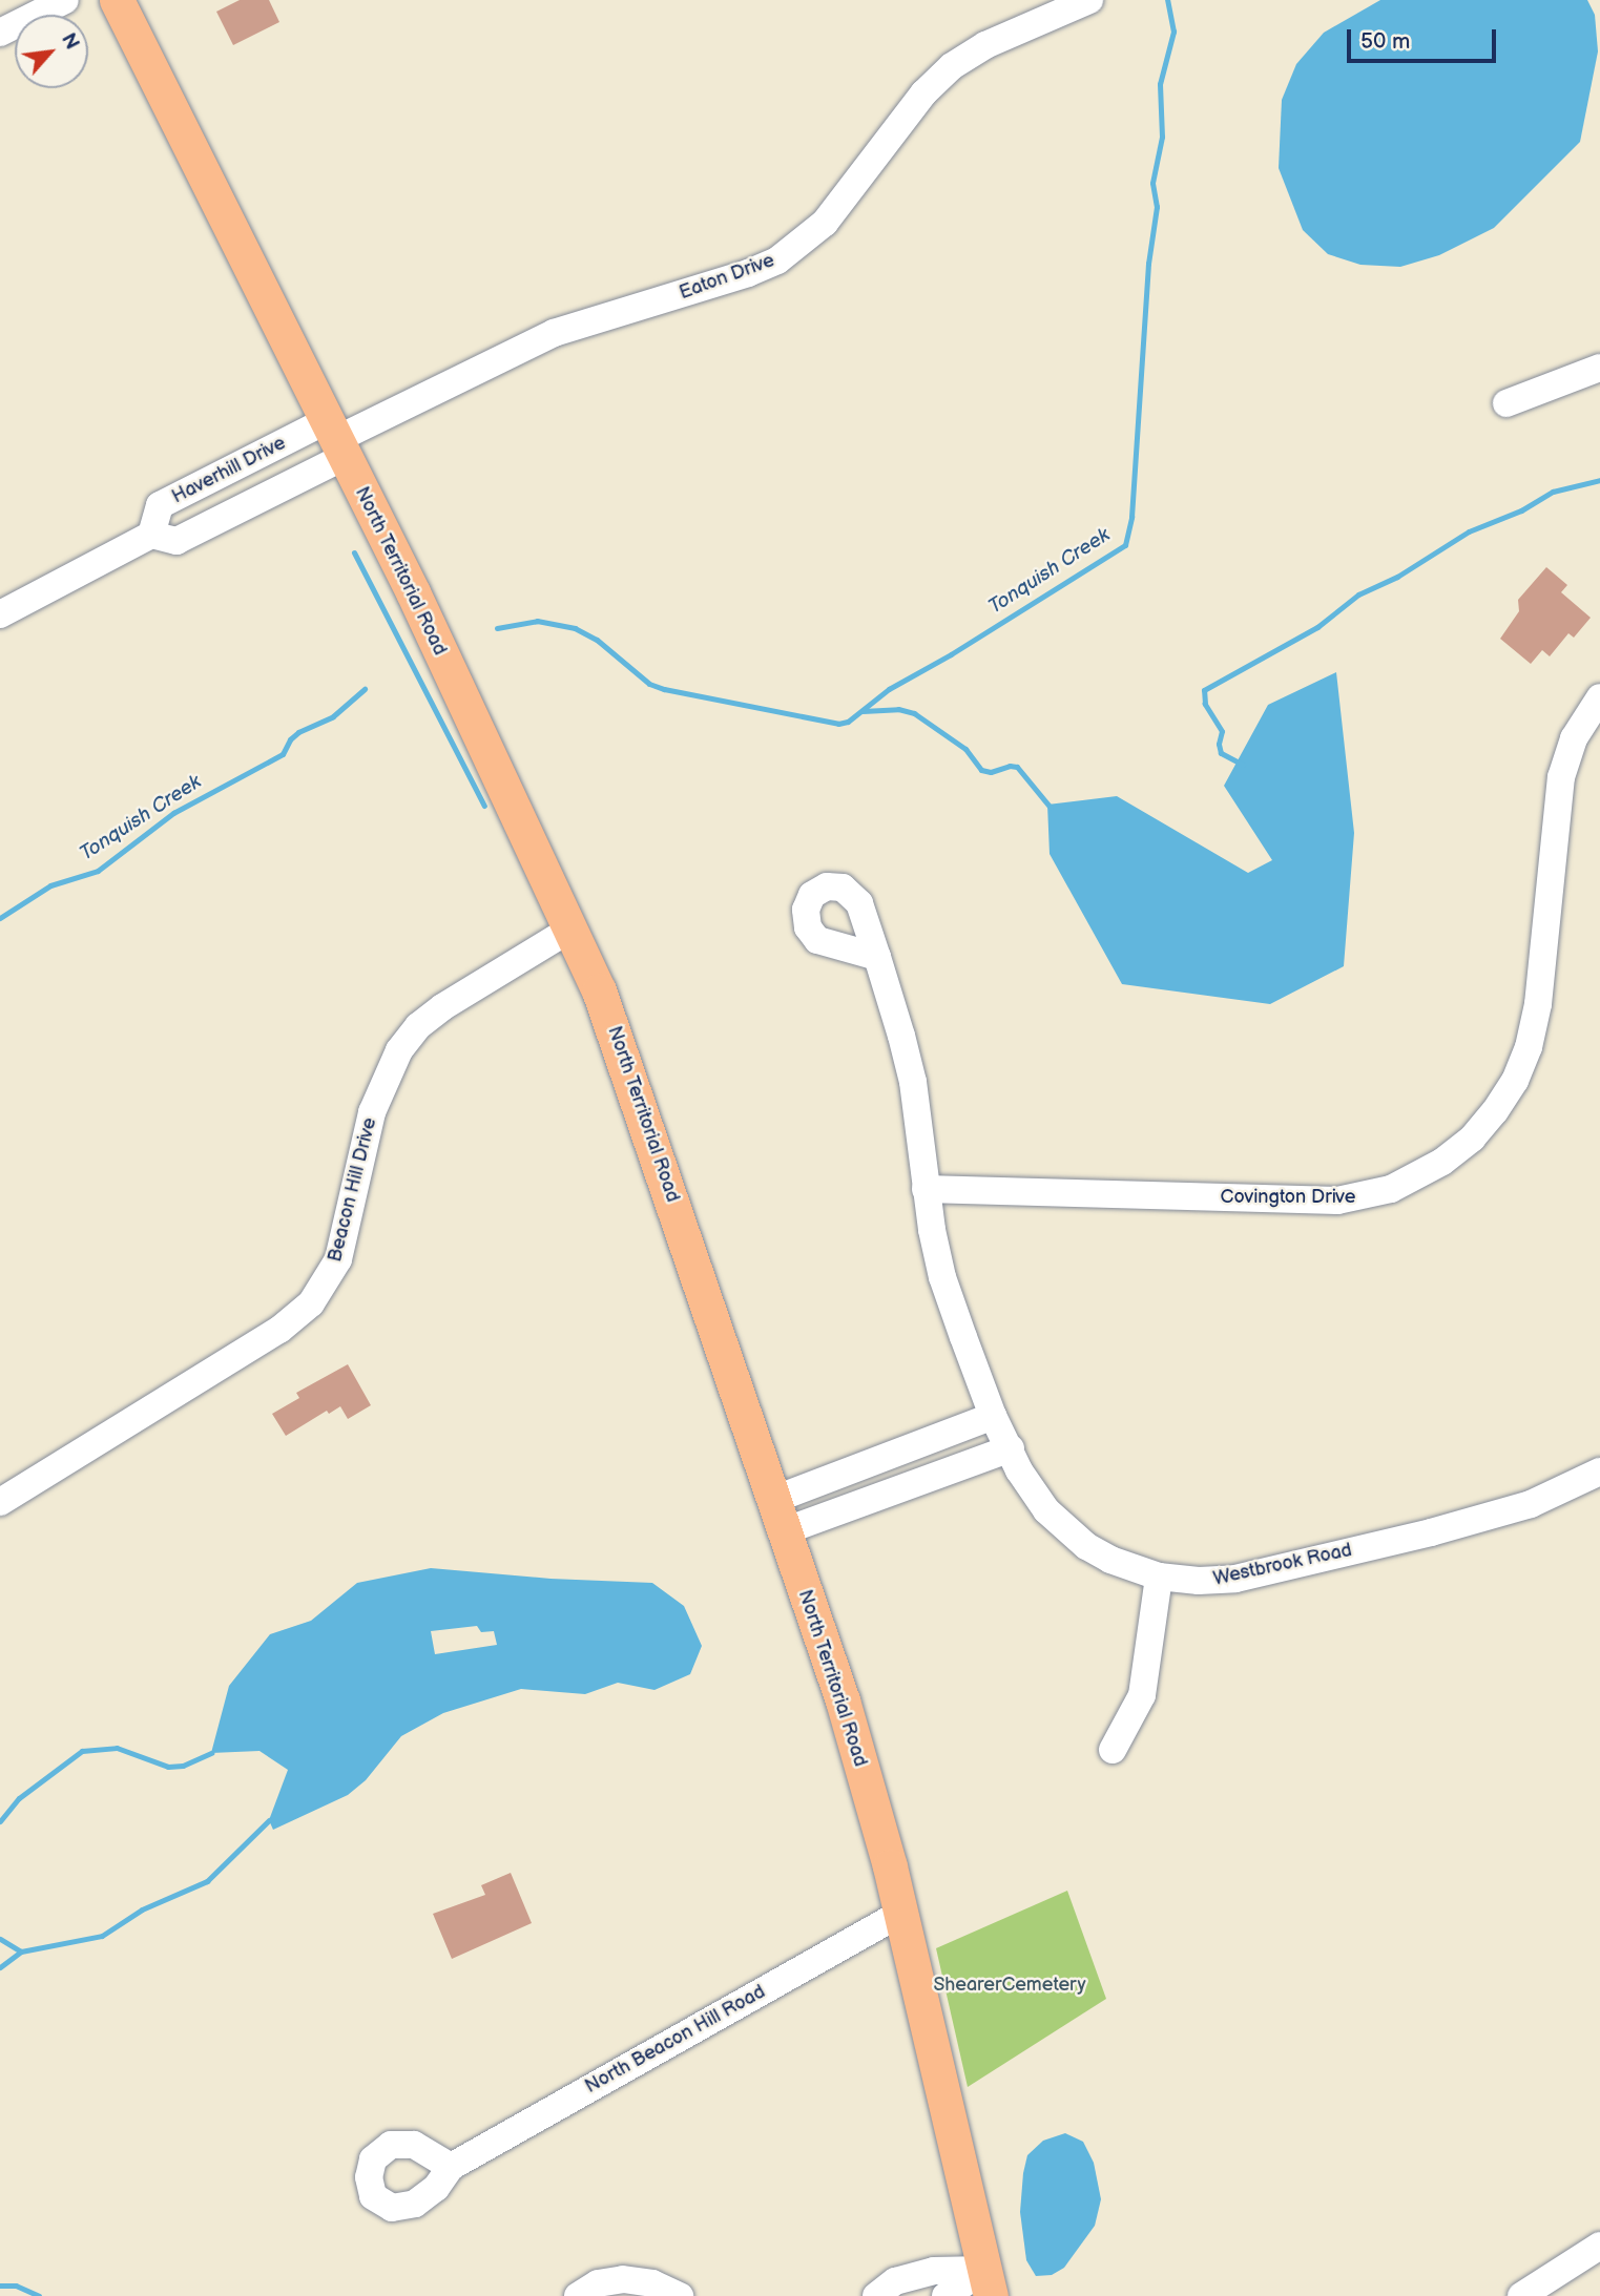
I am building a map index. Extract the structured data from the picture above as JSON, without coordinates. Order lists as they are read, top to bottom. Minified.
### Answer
{"streets":{"main road":["North Territorial Road"],"street":["Eaton Drive","Haverhill Drive","Beacon Hill Drive","Covington Drive","Westbrook Road","North Beacon Hill Road"]},"crossings":[["Eaton Drive","Haverhill Drive"],["Eaton Drive","North Territorial Road"],["Haverhill Drive","North Territorial Road"],["North Territorial Road","Beacon Hill Drive"],["North Territorial Road","North Beacon Hill Road"],["Covington Drive","Westbrook Road"]],"water":["Tonquish Creek"],"parks":["ShearerCemetery"],"scale_bar":"50 m","north":"top right"}
